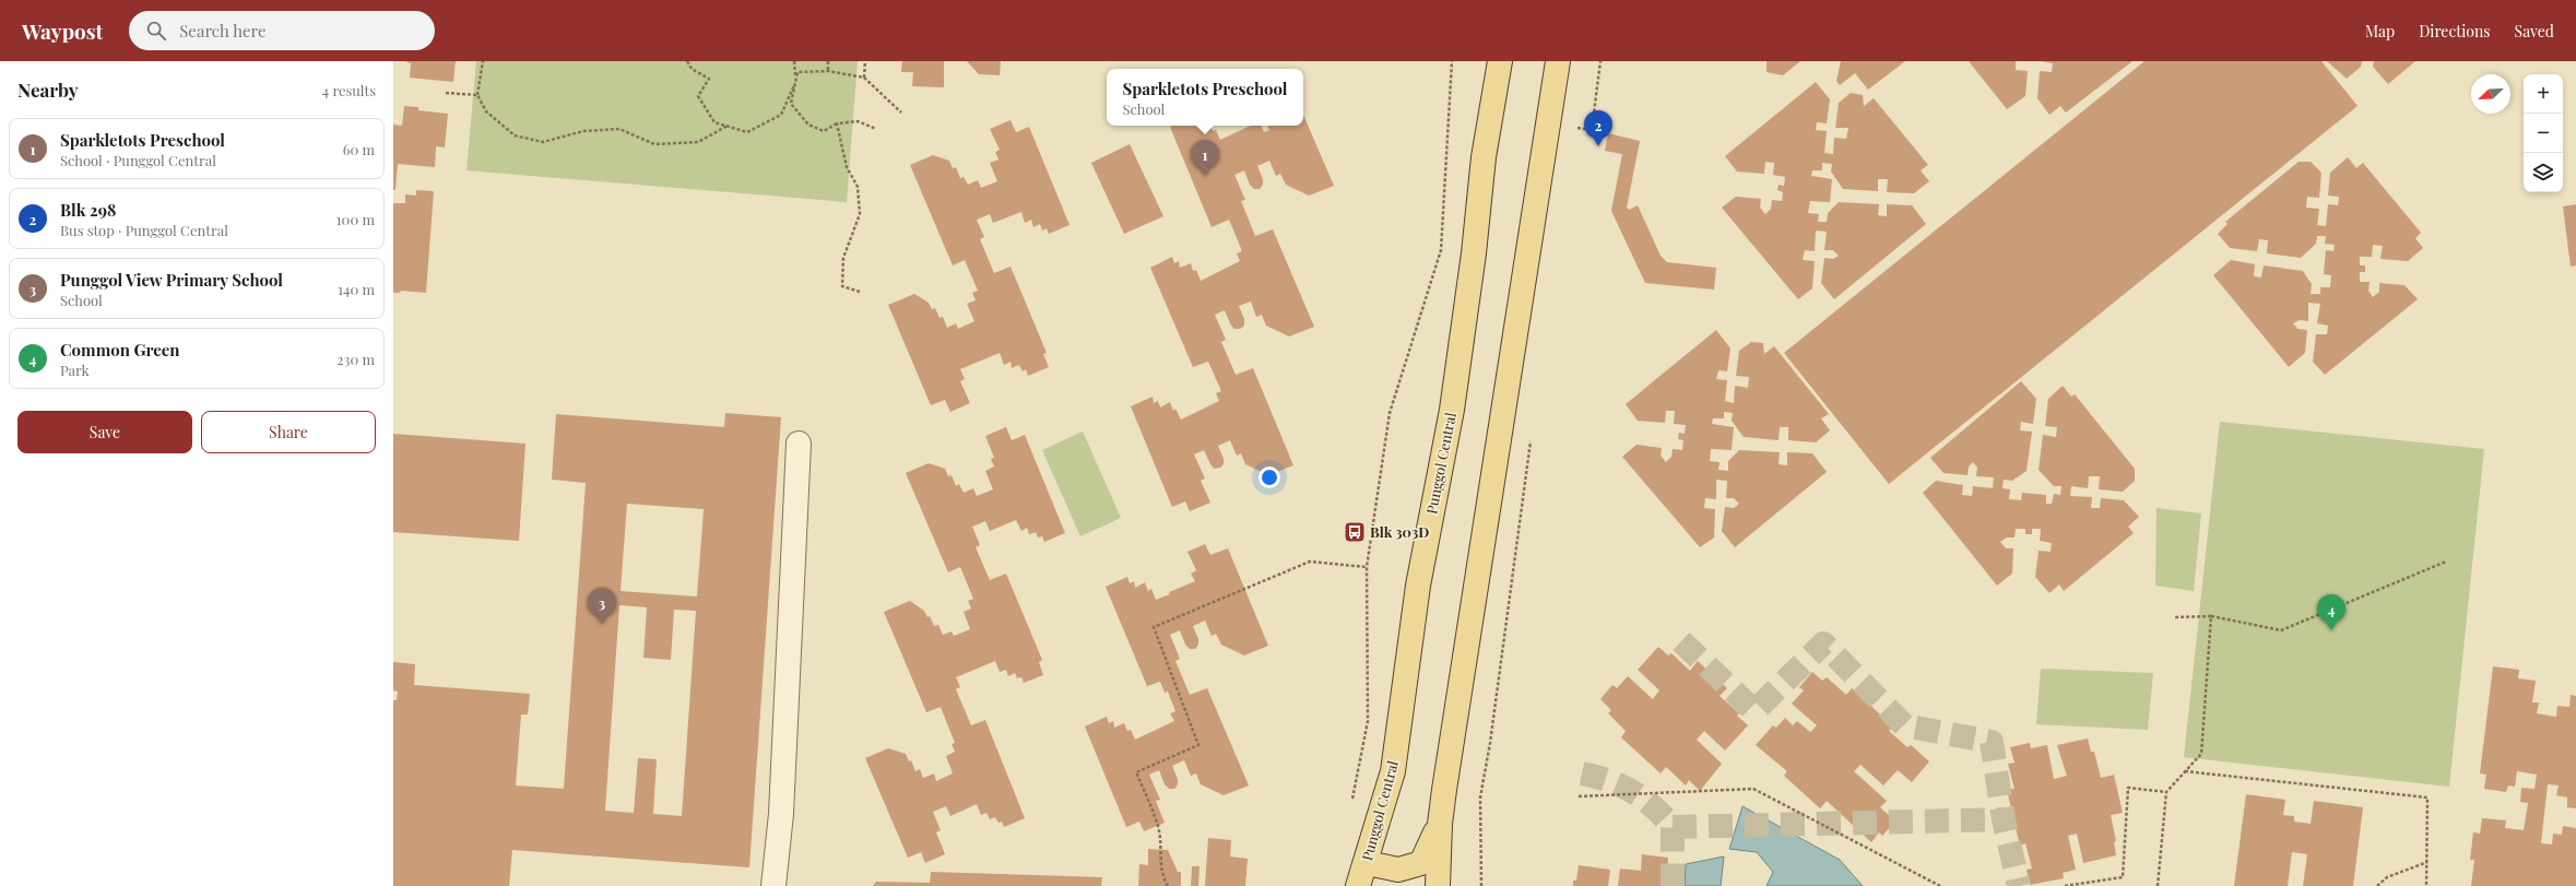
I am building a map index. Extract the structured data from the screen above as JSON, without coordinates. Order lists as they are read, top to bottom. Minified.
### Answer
{"streets":{"main road":["Punggol Central"]},"places":{"bus stop":["Blk 303D"]},"north":"bottom left","page":{"header":"Waypost","search":"Search here","nav":["Map","Directions","Saved"],"heading":["Nearby","4 results"],"popup":["Sparkletots Preschool","School"],"map_buttons":["+","−"],"pins":["2","1","3","4"],"list":[{"mark":"1","name":"Sparkletots Preschool","note":"School · Punggol Central","value":"60 m"},{"mark":"2","name":"Blk 298","note":"Bus stop · Punggol Central","value":"100 m"},{"mark":"3","name":"Punggol View Primary School","note":"School","value":"140 m"},{"mark":"4","name":"Common Green","note":"Park","value":"230 m"}],"buttons":["Save","Share"]}}
